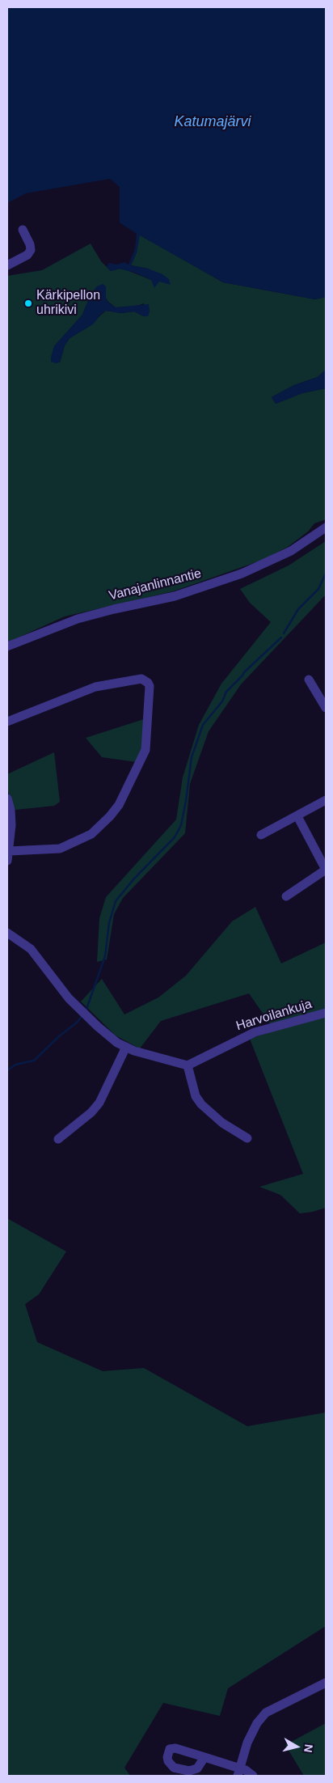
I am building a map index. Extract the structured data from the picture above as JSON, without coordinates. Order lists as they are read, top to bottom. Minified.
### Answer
{"streets":{"street":["Vanajanlinnantie","Harvoilankuja"]},"water":["Katumajärvi"],"places":["Kärkipellon uhrikivi"],"north":"right"}
